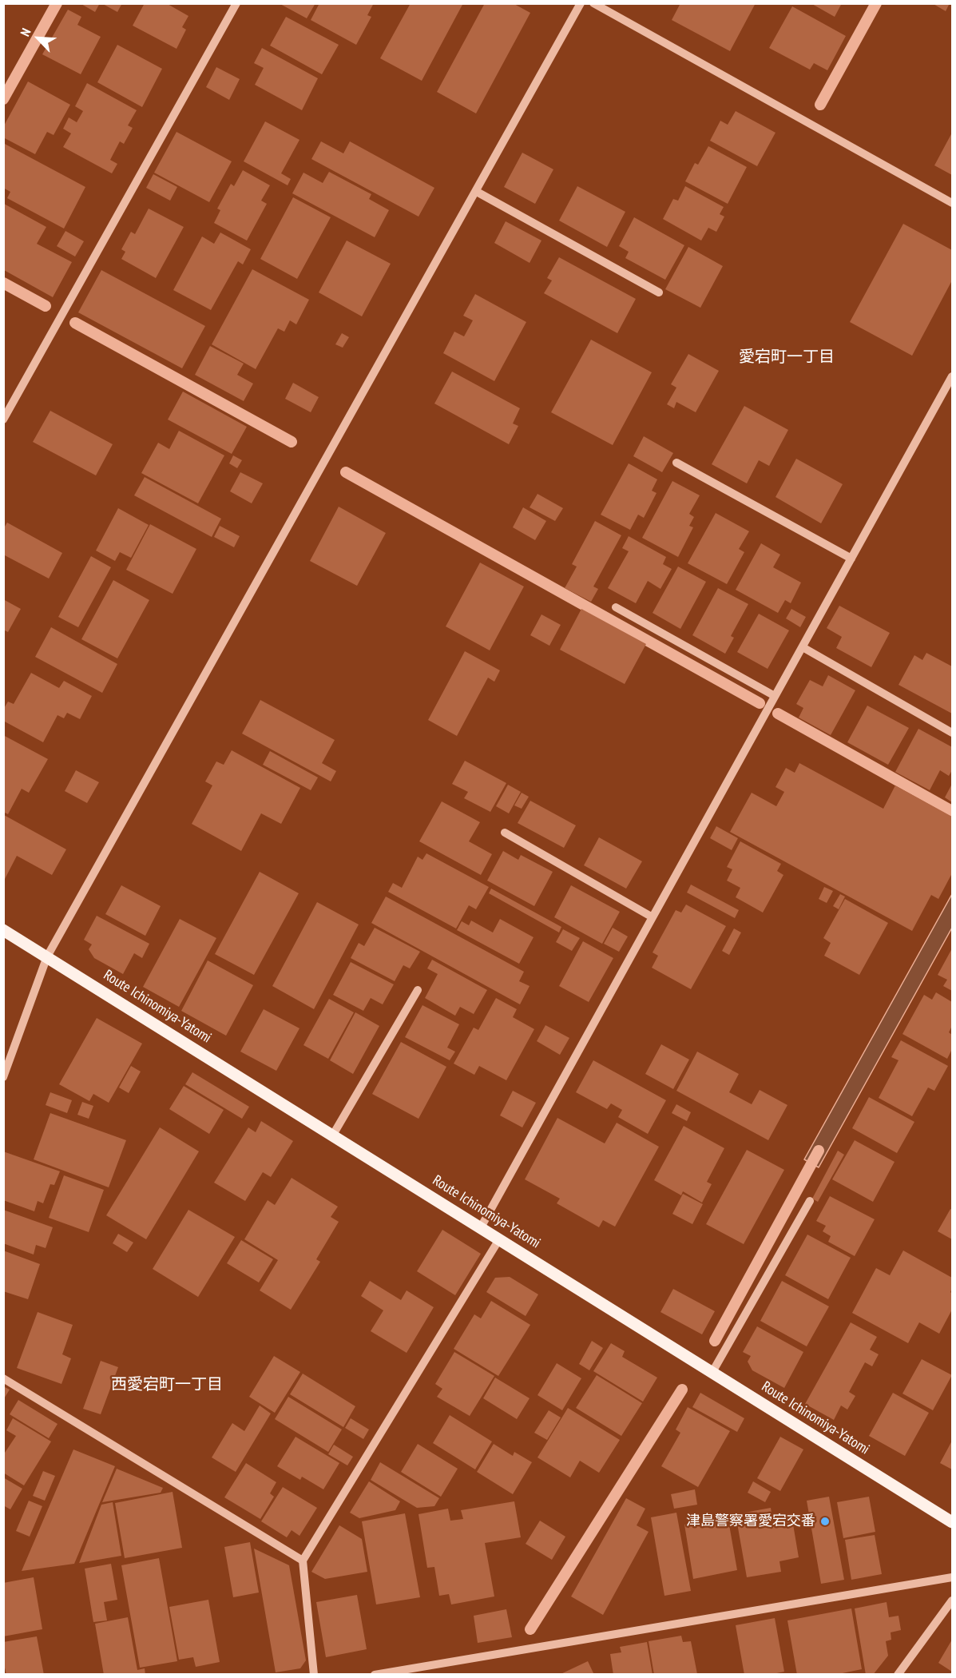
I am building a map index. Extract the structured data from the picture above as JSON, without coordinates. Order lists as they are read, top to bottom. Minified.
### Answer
{"streets":{"main road":["Route Ichinomiya-Yatomi"]},"districts":["愛宕町一丁目","西愛宕町一丁目"],"places":["津島警察署愛宕交番"],"north":"top left"}
